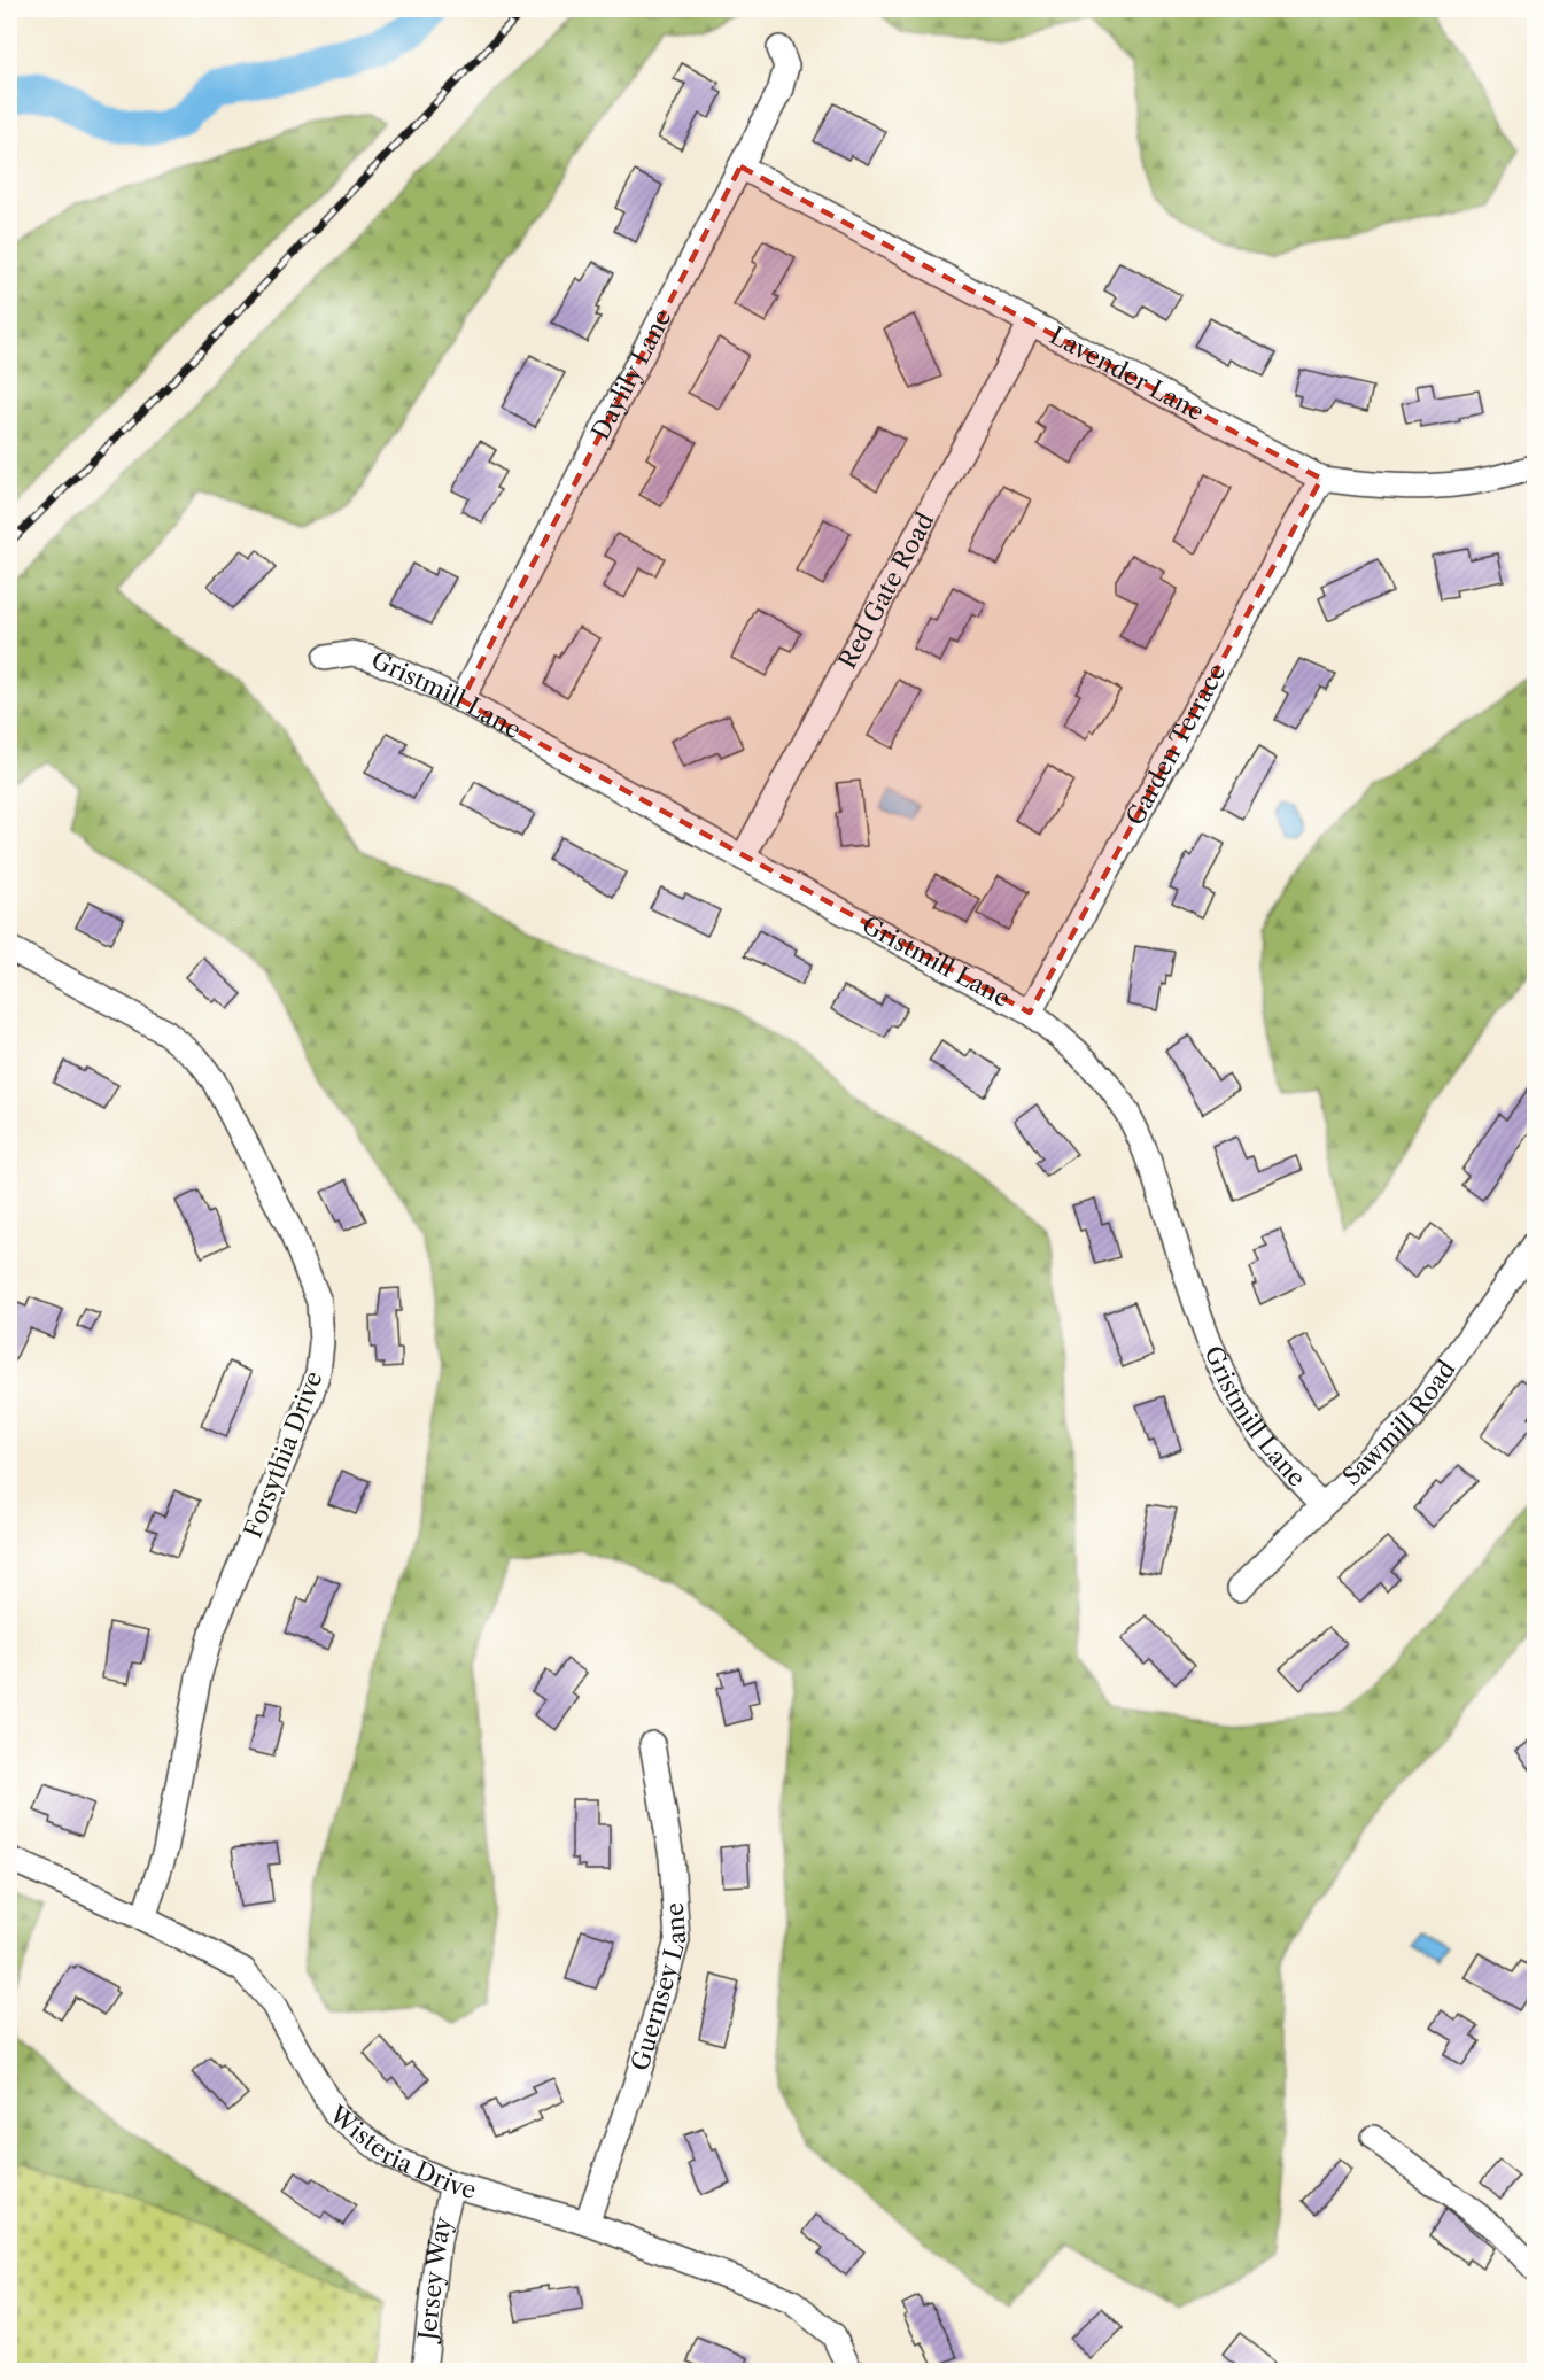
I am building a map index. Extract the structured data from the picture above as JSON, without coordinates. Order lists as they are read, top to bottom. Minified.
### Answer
{"streets":{"street":["Lavender Lane","Daylily Lane","Red Gate Road","Gristmill Lane","Garden Terrace","Sawmill Road","Forsythia Drive","Guernsey Lane","Wisteria Drive","Jersey Way"]},"crossings":[["Lavender Lane","Daylily Lane"],["Lavender Lane","Red Gate Road"],["Lavender Lane","Garden Terrace"],["Daylily Lane","Gristmill Lane"],["Red Gate Road","Gristmill Lane"],["Gristmill Lane","Garden Terrace"],["Gristmill Lane","Sawmill Road"],["Forsythia Drive","Wisteria Drive"],["Guernsey Lane","Wisteria Drive"],["Wisteria Drive","Jersey Way"]]}
